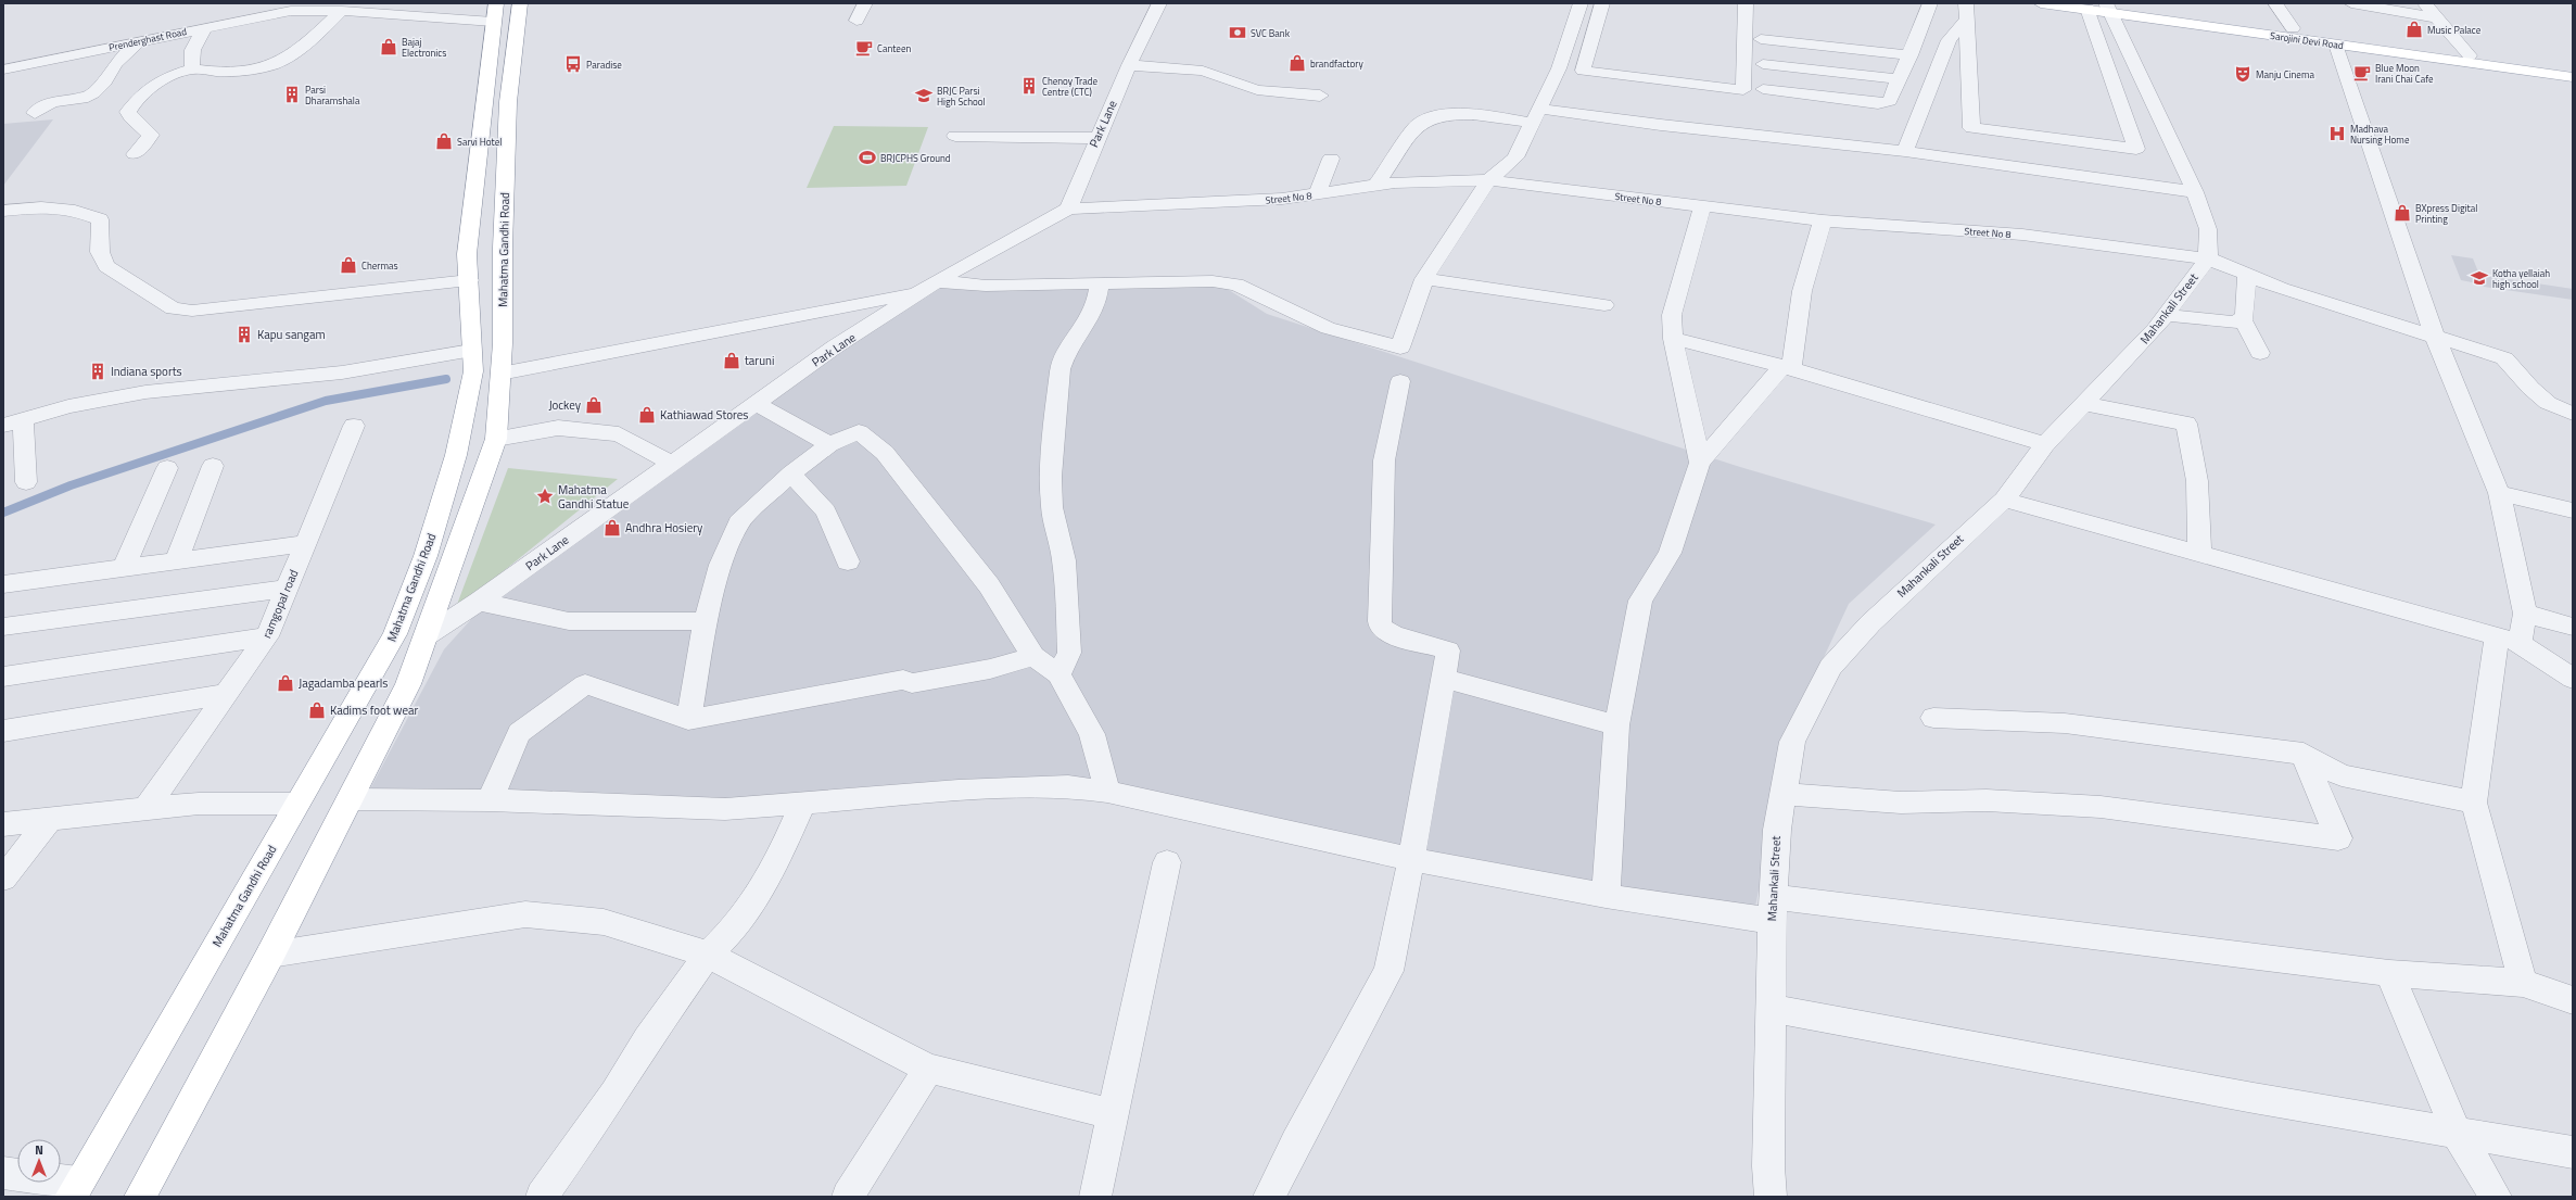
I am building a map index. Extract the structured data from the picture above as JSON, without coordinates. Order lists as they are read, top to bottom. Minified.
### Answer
{"streets":{"main road":["Sarojini Devi Road","Mahatma Gandhi Road"],"street":["Prenderghast Road","Park Lane","Street No 8","Mahankali Street","ramgopal road"]},"crossings":[["Prenderghast Road","Mahatma Gandhi Road"],["Park Lane","Street No 8"],["Park Lane","Mahatma Gandhi Road"],["Street No 8","Mahankali Street"]],"places":{"shop":["Music Palace","Bajaj Electronics","brandfactory","Sarvi Hotel","BXpress Digital Printing","Chermas","taruni","Jockey","Kathiawad Stores","Andhra Hosiery","Jagadamba pearls","Kadims foot wear"],"bank":["SVC Bank"],"cafe":["Canteen","Blue Moon Irani Chai Cafe"],"bus stop":["Paradise"],"theatre":["Manju Cinema"],"building":["Chenoy Trade Centre (CTC)","Parsi Dharamshala","Kapu sangam","Indiana sports"],"school or university":["BRJC Parsi High School","Kotha yellaiah high school"],"hospital":["Madhava Nursing Home"],"sports":["BRJCPHS Ground"],"place":["Mahatma Gandhi Statue"]},"north":"top"}
